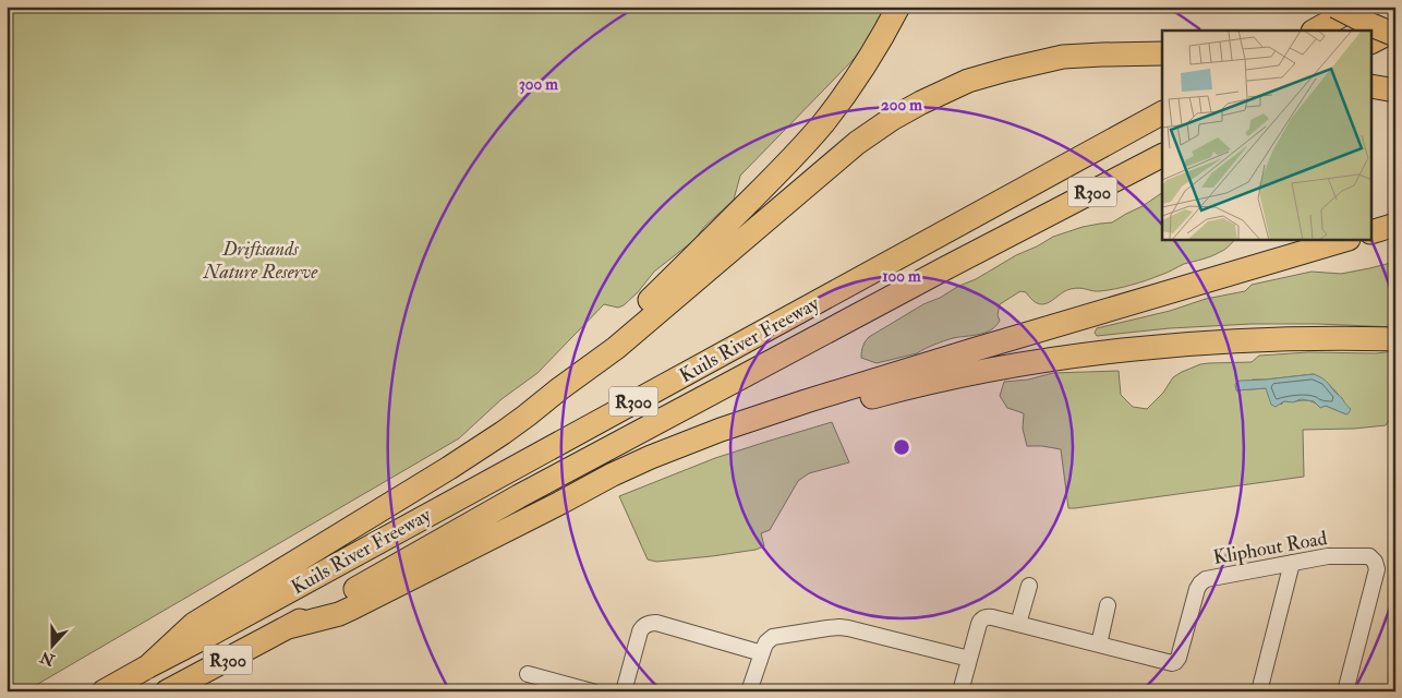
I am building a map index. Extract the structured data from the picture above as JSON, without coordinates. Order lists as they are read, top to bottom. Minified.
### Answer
{"streets":{"highway":["R300","Kuils River Freeway"],"street":["Kliphout Road"]},"parks":["Driftsands Nature Reserve"],"north":"bottom","rings":["300 m","200 m","100 m"]}
